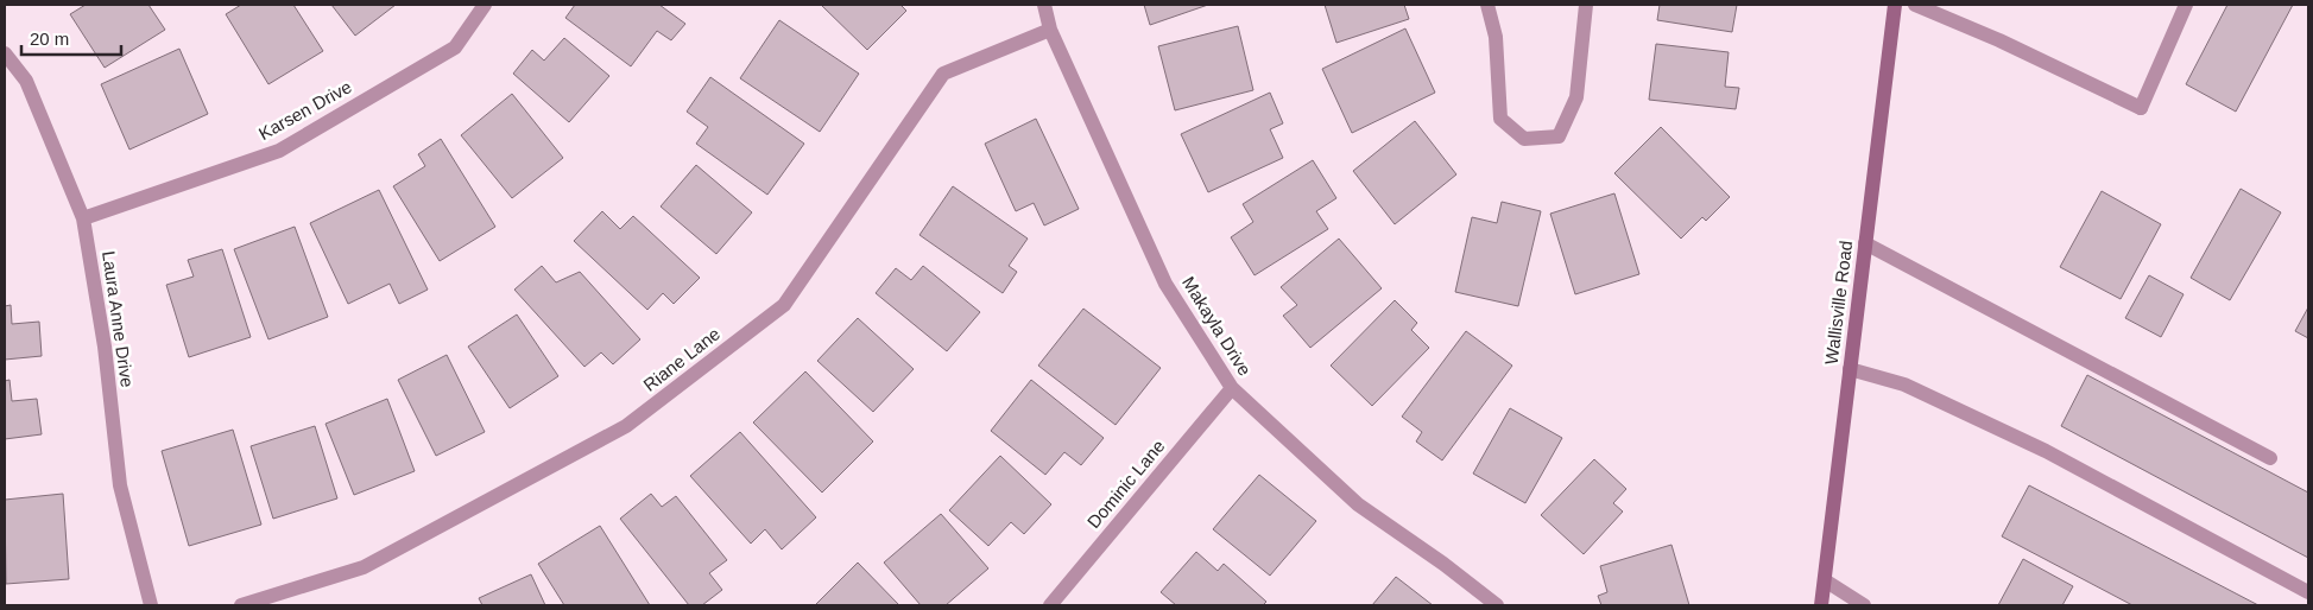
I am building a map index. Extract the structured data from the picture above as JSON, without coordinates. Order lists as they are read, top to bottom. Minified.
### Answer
{"streets":{"main road":["Wallisville Road"],"street":["Karsen Drive","Laura Anne Drive","Makayla Drive","Riane Lane","Dominic Lane"]},"crossings":[["Karsen Drive","Laura Anne Drive"],["Makayla Drive","Riane Lane"],["Makayla Drive","Dominic Lane"]],"scale_bar":"20 m"}
